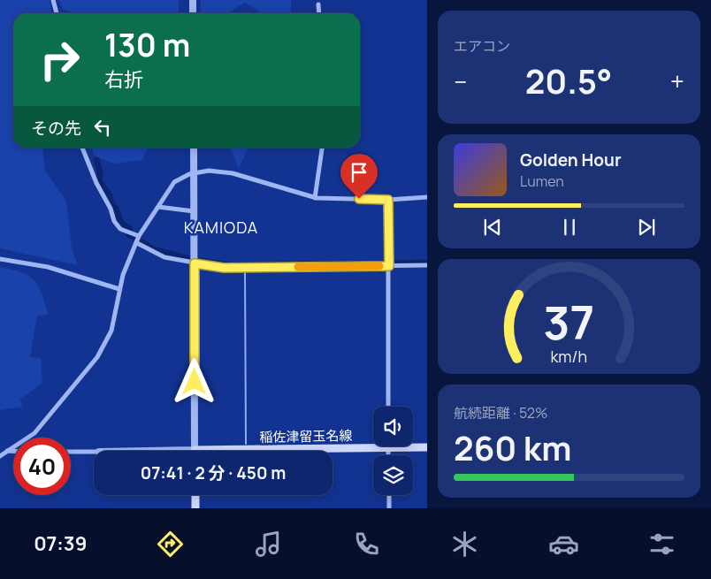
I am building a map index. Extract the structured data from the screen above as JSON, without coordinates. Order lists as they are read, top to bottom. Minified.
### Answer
{"streets":{"main road":["稲佐津留玉名線"]},"districts":["KAMIODA"],"page":{"tile":["エアコン",["航続距離 · 52%","260 km"]],"turn":["130 m","右折"],"heat":["−","20.5°","+"],"then":"その先","song":["Golden Hour","Lumen"],"limit":"40","trip":"07:41 · 2 分 · 450 m","tabs":"07:39","gauge":["37","km/h"]}}
